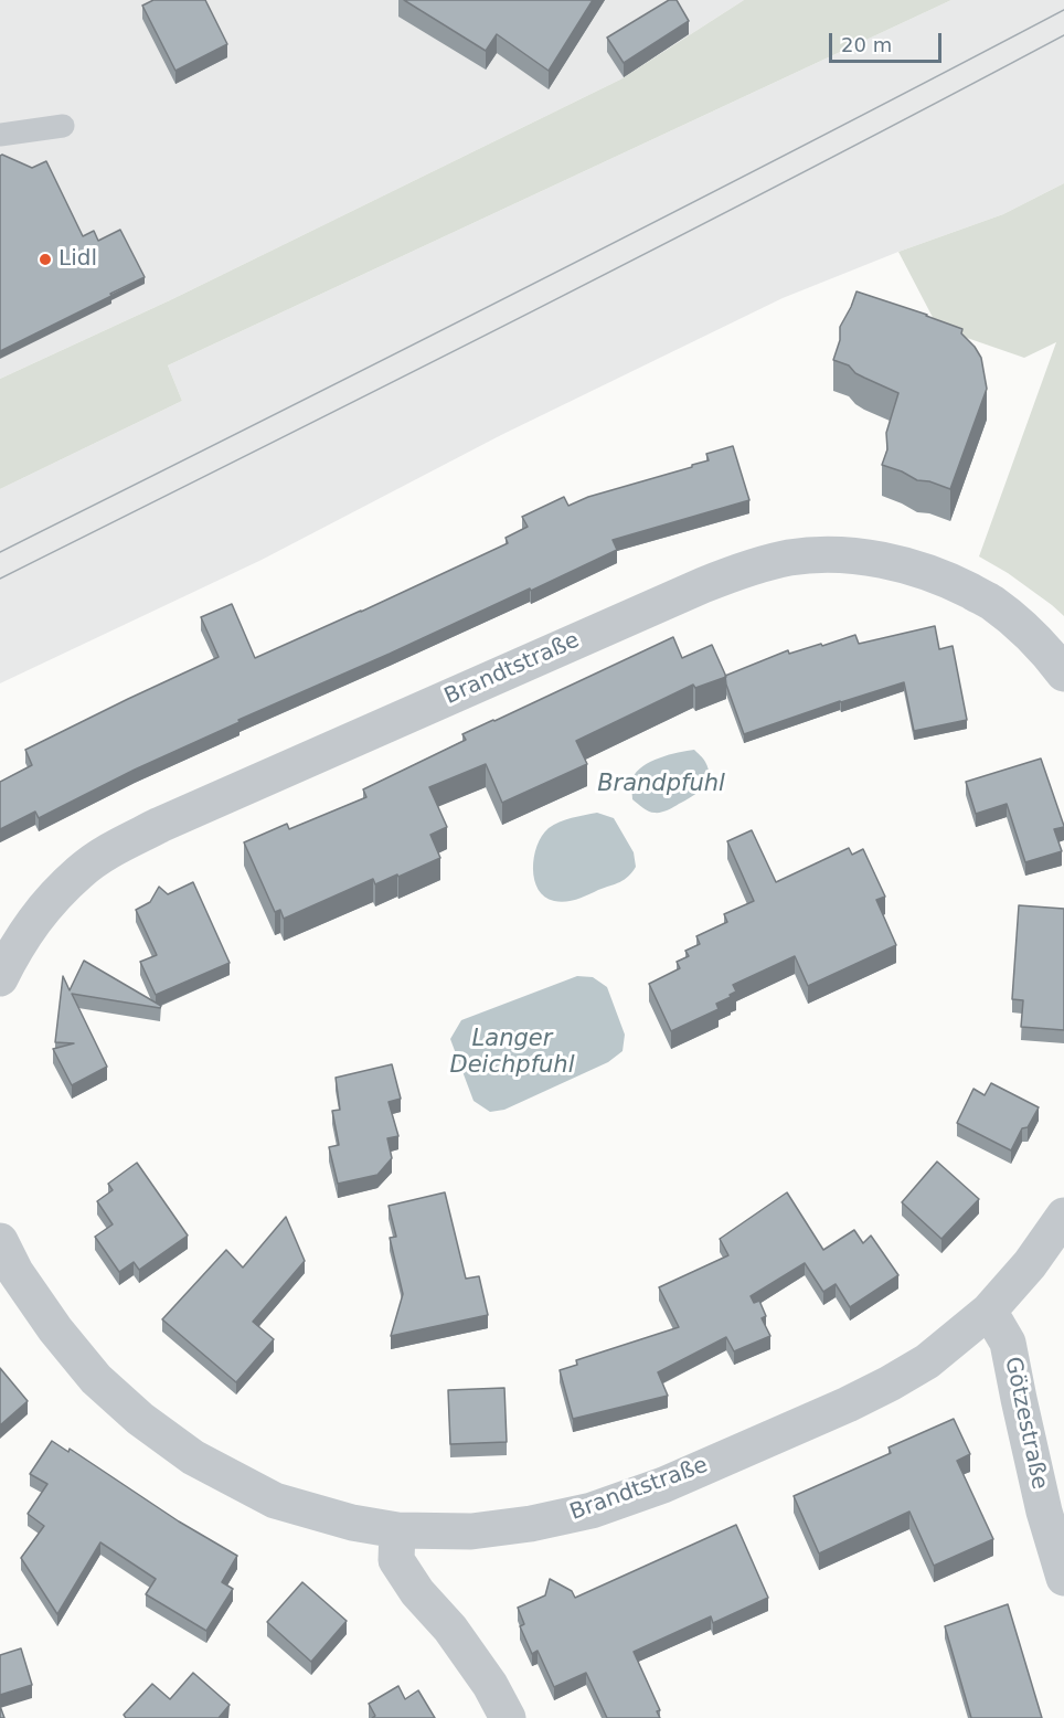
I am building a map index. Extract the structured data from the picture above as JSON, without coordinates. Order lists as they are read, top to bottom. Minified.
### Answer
{"streets":{"street":["Brandtstraße","Götzestraße"]},"crossings":[["Brandtstraße","Götzestraße"]],"water":["Brandpfuhl","Langer Deichpfuhl"],"places":["Lidl"],"scale_bar":"20 m"}
